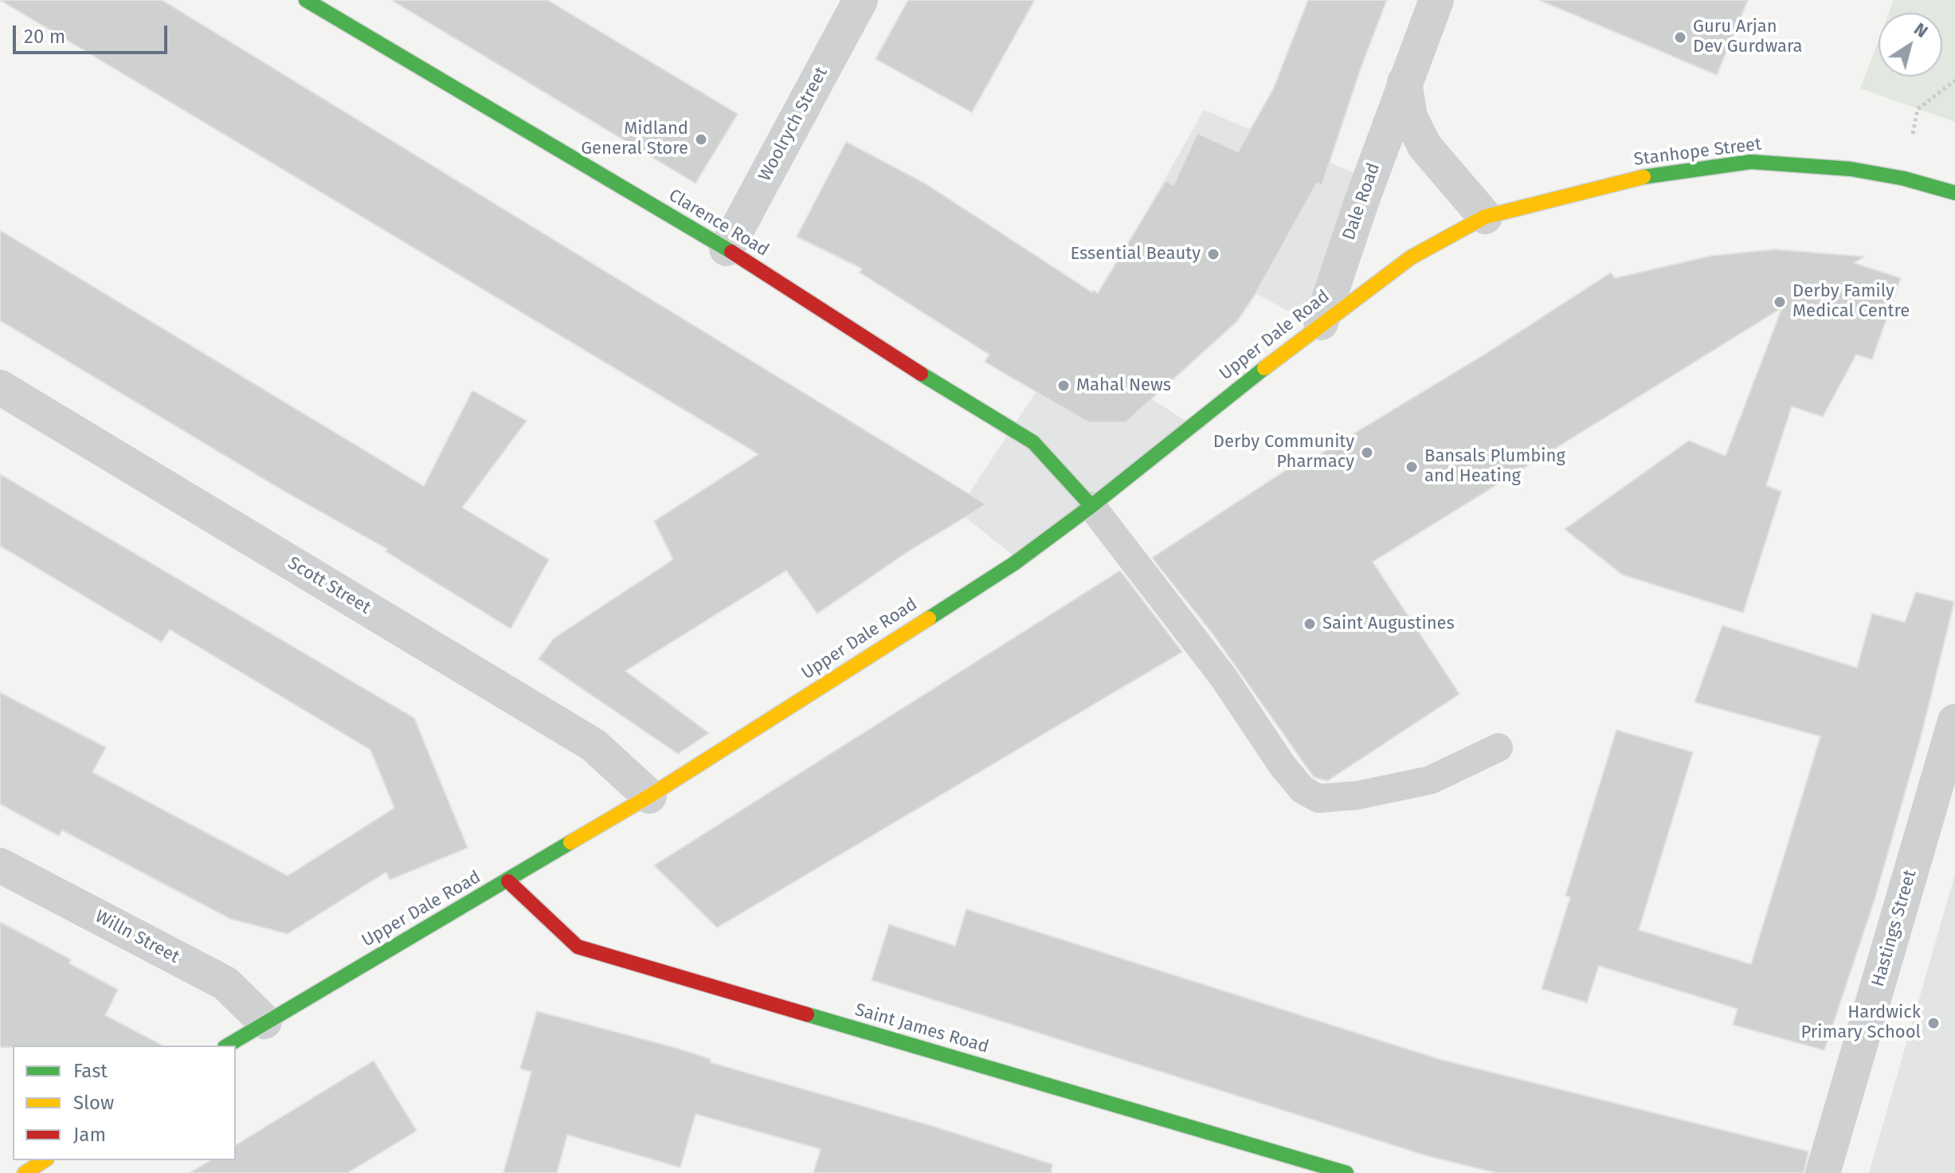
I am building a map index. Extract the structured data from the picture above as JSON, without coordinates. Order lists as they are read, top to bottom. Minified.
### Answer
{"streets":{"street":["Woolrych Street","Stanhope Street","Dale Road","Clarence Road","Upper Dale Road","Scott Street","Hastings Street","Willn Street","Saint James Road"]},"crossings":[["Woolrych Street","Clarence Road"],["Stanhope Street","Upper Dale Road"],["Dale Road","Upper Dale Road"],["Clarence Road","Upper Dale Road"],["Upper Dale Road","Scott Street"],["Upper Dale Road","Willn Street"],["Upper Dale Road","Saint James Road"]],"places":["Guru Arjan Dev Gurdwara","Midland General Store","Essential Beauty","Derby Family Medical Centre","Mahal News","Derby Community Pharmacy","Bansals Plumbing and Heating","Saint Augustines","Hardwick Primary School"],"legend":["Fast","Slow","Jam"],"scale_bar":"20 m","north":"top right"}
